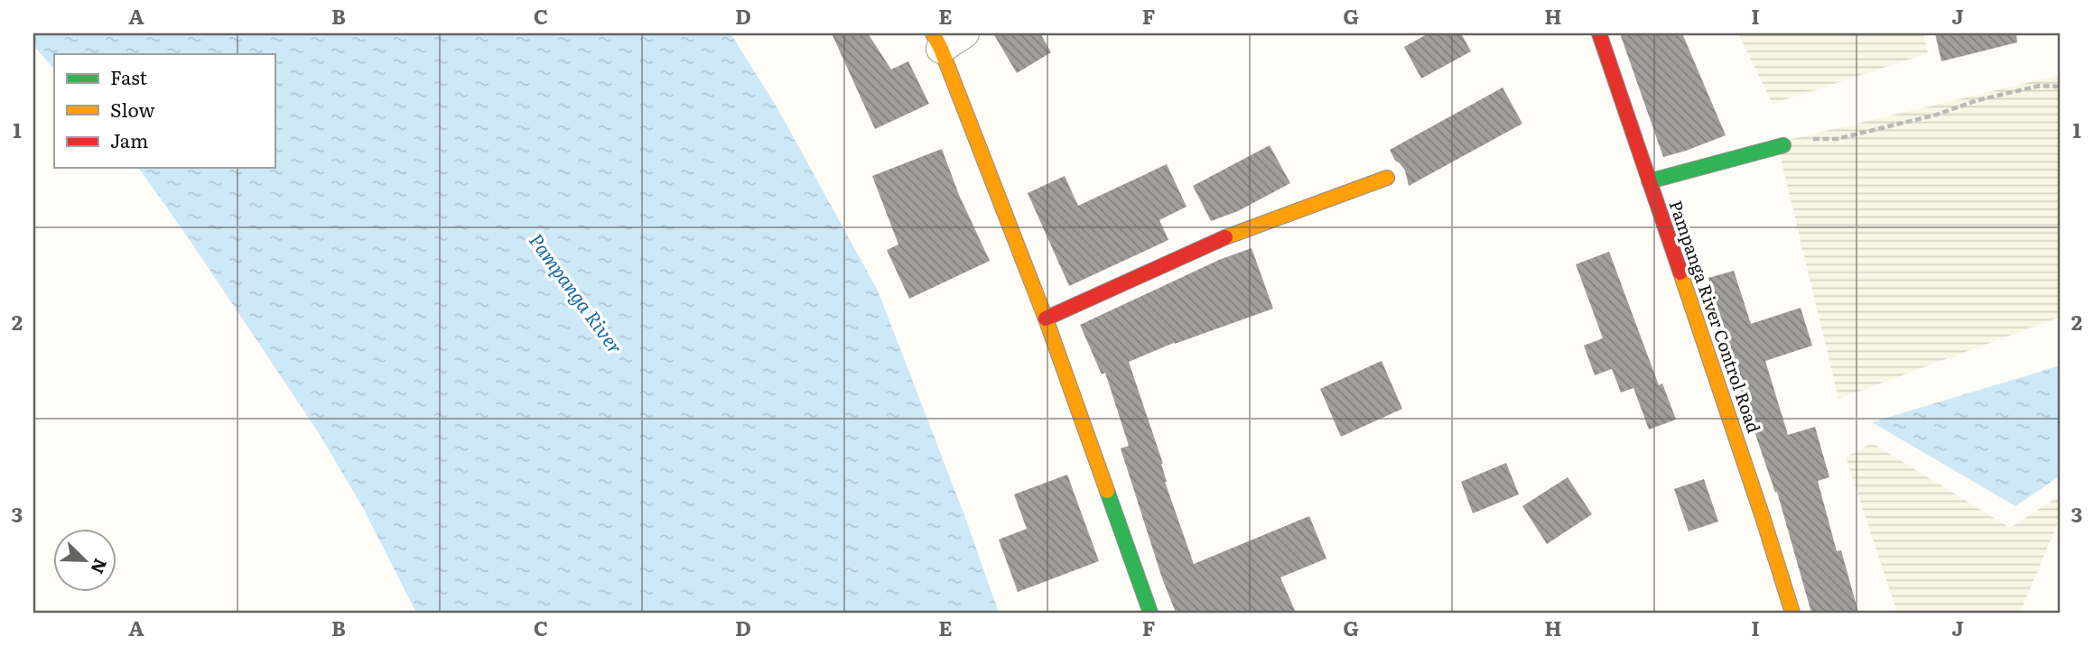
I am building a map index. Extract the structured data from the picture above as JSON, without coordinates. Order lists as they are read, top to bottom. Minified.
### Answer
{"streets":{"street":["Pampanga River Control Road"]},"water":["Pampanga River"],"legend":["Fast","Slow","Jam"],"north":"bottom right","grid":{"columns":["A","B","C","D","E","F","G","H","I","J"],"rows":["1","2","3"]}}
